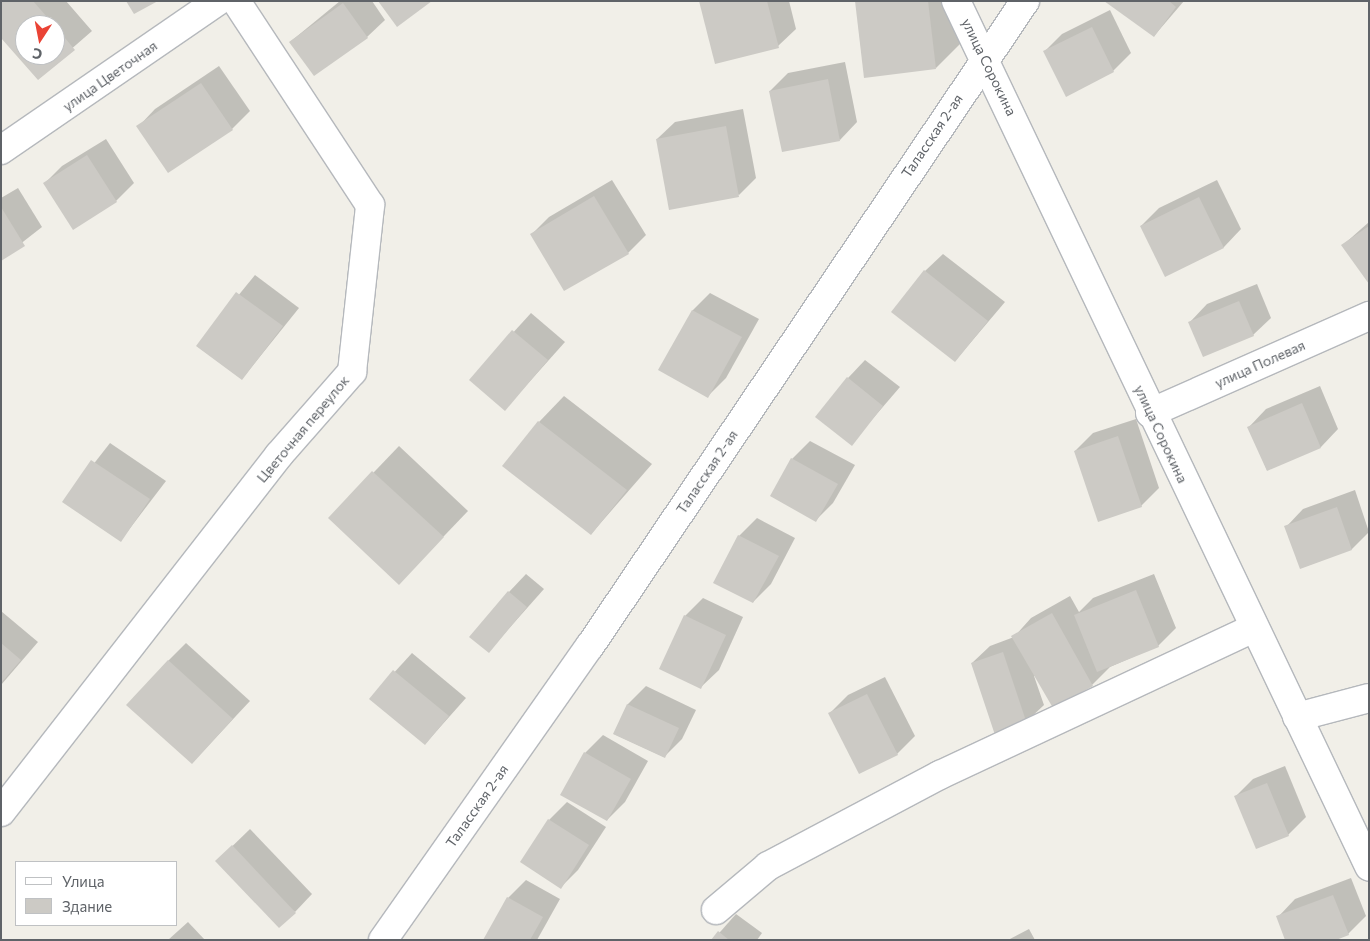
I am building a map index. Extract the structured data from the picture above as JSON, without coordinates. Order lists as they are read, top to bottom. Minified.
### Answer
{"streets":{"street":["улица Сорокина","улица Цветочная","Таласская 2-ая","улица Полевая","Цветочная переулок"]},"crossings":[["улица Сорокина","Таласская 2-ая"],["улица Сорокина","улица Полевая"]],"legend":["Улица","Здание"],"north":"bottom"}
